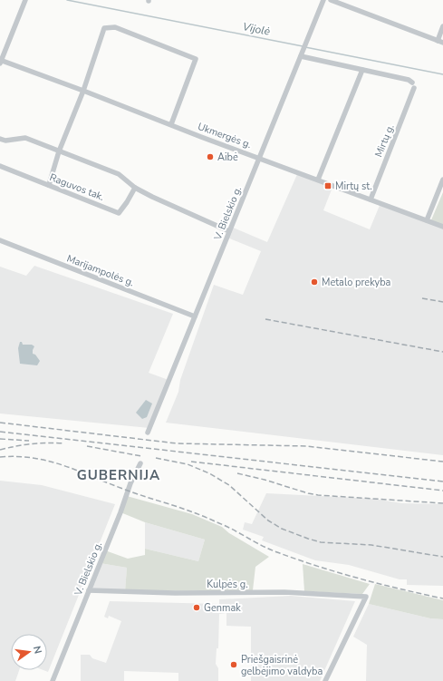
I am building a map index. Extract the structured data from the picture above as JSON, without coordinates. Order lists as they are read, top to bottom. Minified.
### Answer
{"streets":{"street":["Ukmergės g.","Mirtų g.","Raguvos tak.","V. Bielskio g.","Marijampolės g.","Kulpės g."]},"crossings":[["Ukmergės g.","Mirtų g."],["Ukmergės g.","V. Bielskio g."],["V. Bielskio g.","Marijampolės g."],["V. Bielskio g.","Kulpės g."]],"districts":["GUBERNIJA"],"water":["Vijolė"],"places":{"other":["Aibė","Metalo prekyba","Genmak","Priešgaisrinė gelbėjimo valdyba"],"transit":["Mirtų st."]},"north":"right"}
